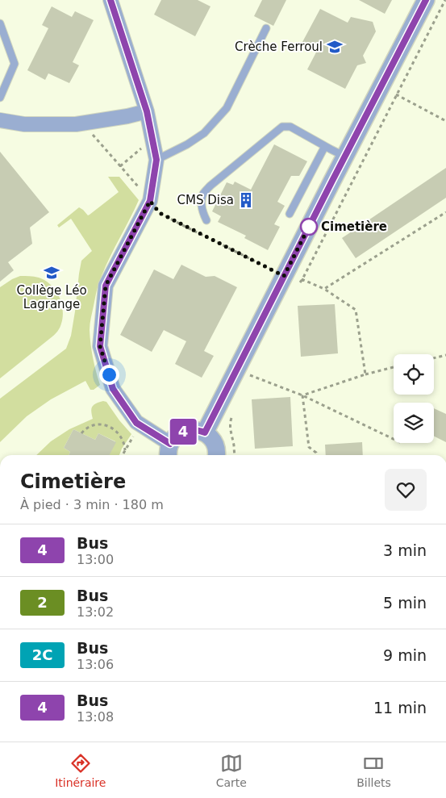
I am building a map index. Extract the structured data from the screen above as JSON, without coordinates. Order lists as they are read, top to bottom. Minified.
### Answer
{"places":{"school or university":["Crèche Ferroul","Collège Léo Lagrange"],"building":["CMS Disa"],"other":["Cimetière"]},"lines":["bus line 4"],"page":{"on_map":"4","heading":["Cimetière","À pied · 3 min · 180 m"],"list":[{"mark":"4","name":"Bus","note":"13:00","value":"3 min"},{"mark":"2","name":"Bus","note":"13:02","value":"5 min"},{"mark":"2C","name":"Bus","note":"13:06","value":"9 min"},{"mark":"4","name":"Bus","note":"13:08","value":"11 min"}],"tabs":["Itinéraire","Carte","Billets"]}}
